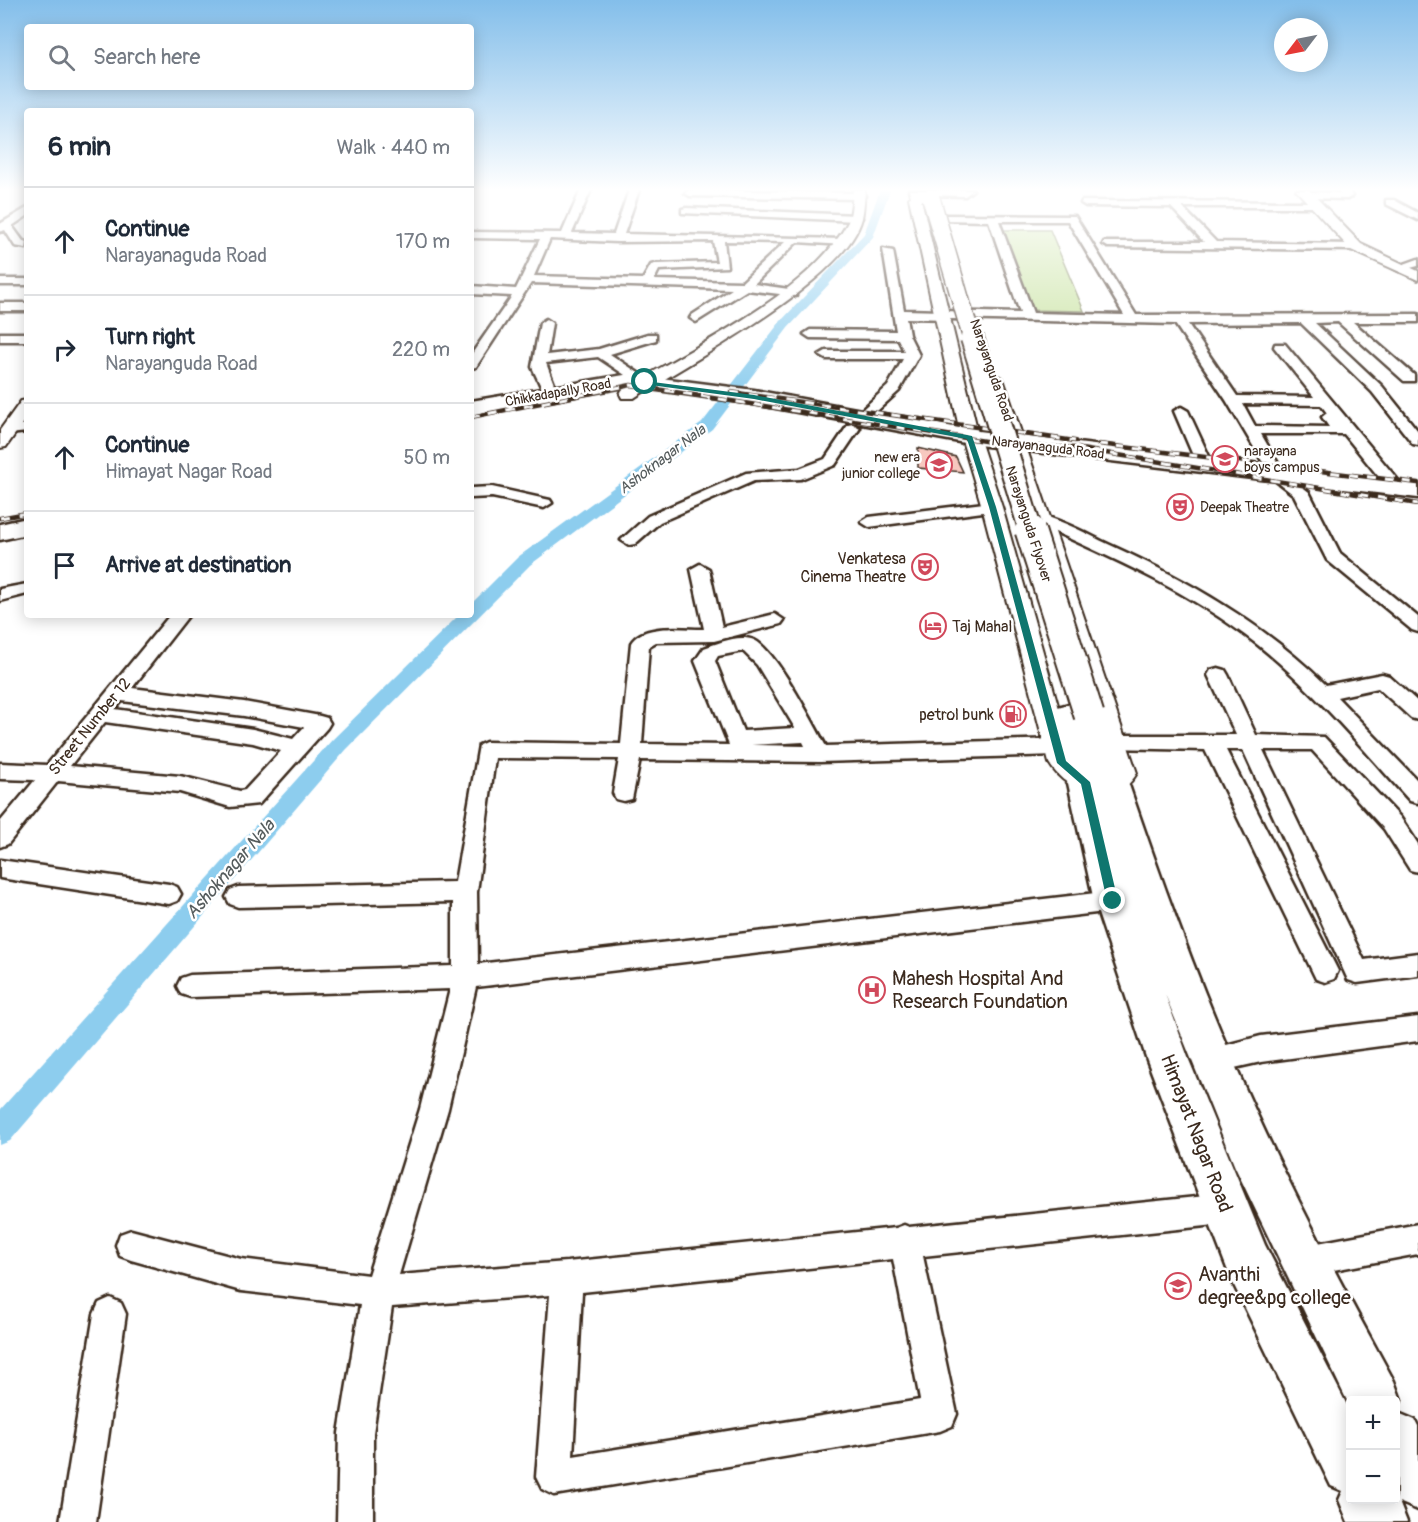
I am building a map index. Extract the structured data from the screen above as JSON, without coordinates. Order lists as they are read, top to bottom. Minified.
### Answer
{"streets":{"main road":["Chikkadapally Road","Narayanaguda Road","Narayanguda Flyover","Himayat Nagar Road"],"street":["Narayanguda Road","Street Number 12"]},"crossings":[["Narayanguda Road","Narayanaguda Road"],["Narayanguda Road","Narayanguda Flyover"],["Narayanguda Road","Himayat Nagar Road"],["Chikkadapally Road","Narayanaguda Road"],["Narayanguda Flyover","Himayat Nagar Road"]],"water":["Ashoknagar Nala"],"places":{"school or university":["narayana boys campus","new era junior college","Avanthi degree&pg college"],"theatre":["Deepak Theatre","Venkatesa Cinema Theatre"],"hotel":["Taj Mahal"],"fuel station":["petrol bunk"],"hospital":["Mahesh Hospital And Research Foundation"]},"north":"bottom left","page":{"search":"Search here","heading":["6 min","Walk · 440 m"],"list":[["Continue","Narayanaguda Road","170 m"],["Turn right","Narayanguda Road","220 m"],["Continue","Himayat Nagar Road","50 m"],"Arrive at destination"],"map_buttons":["+","−"]}}
